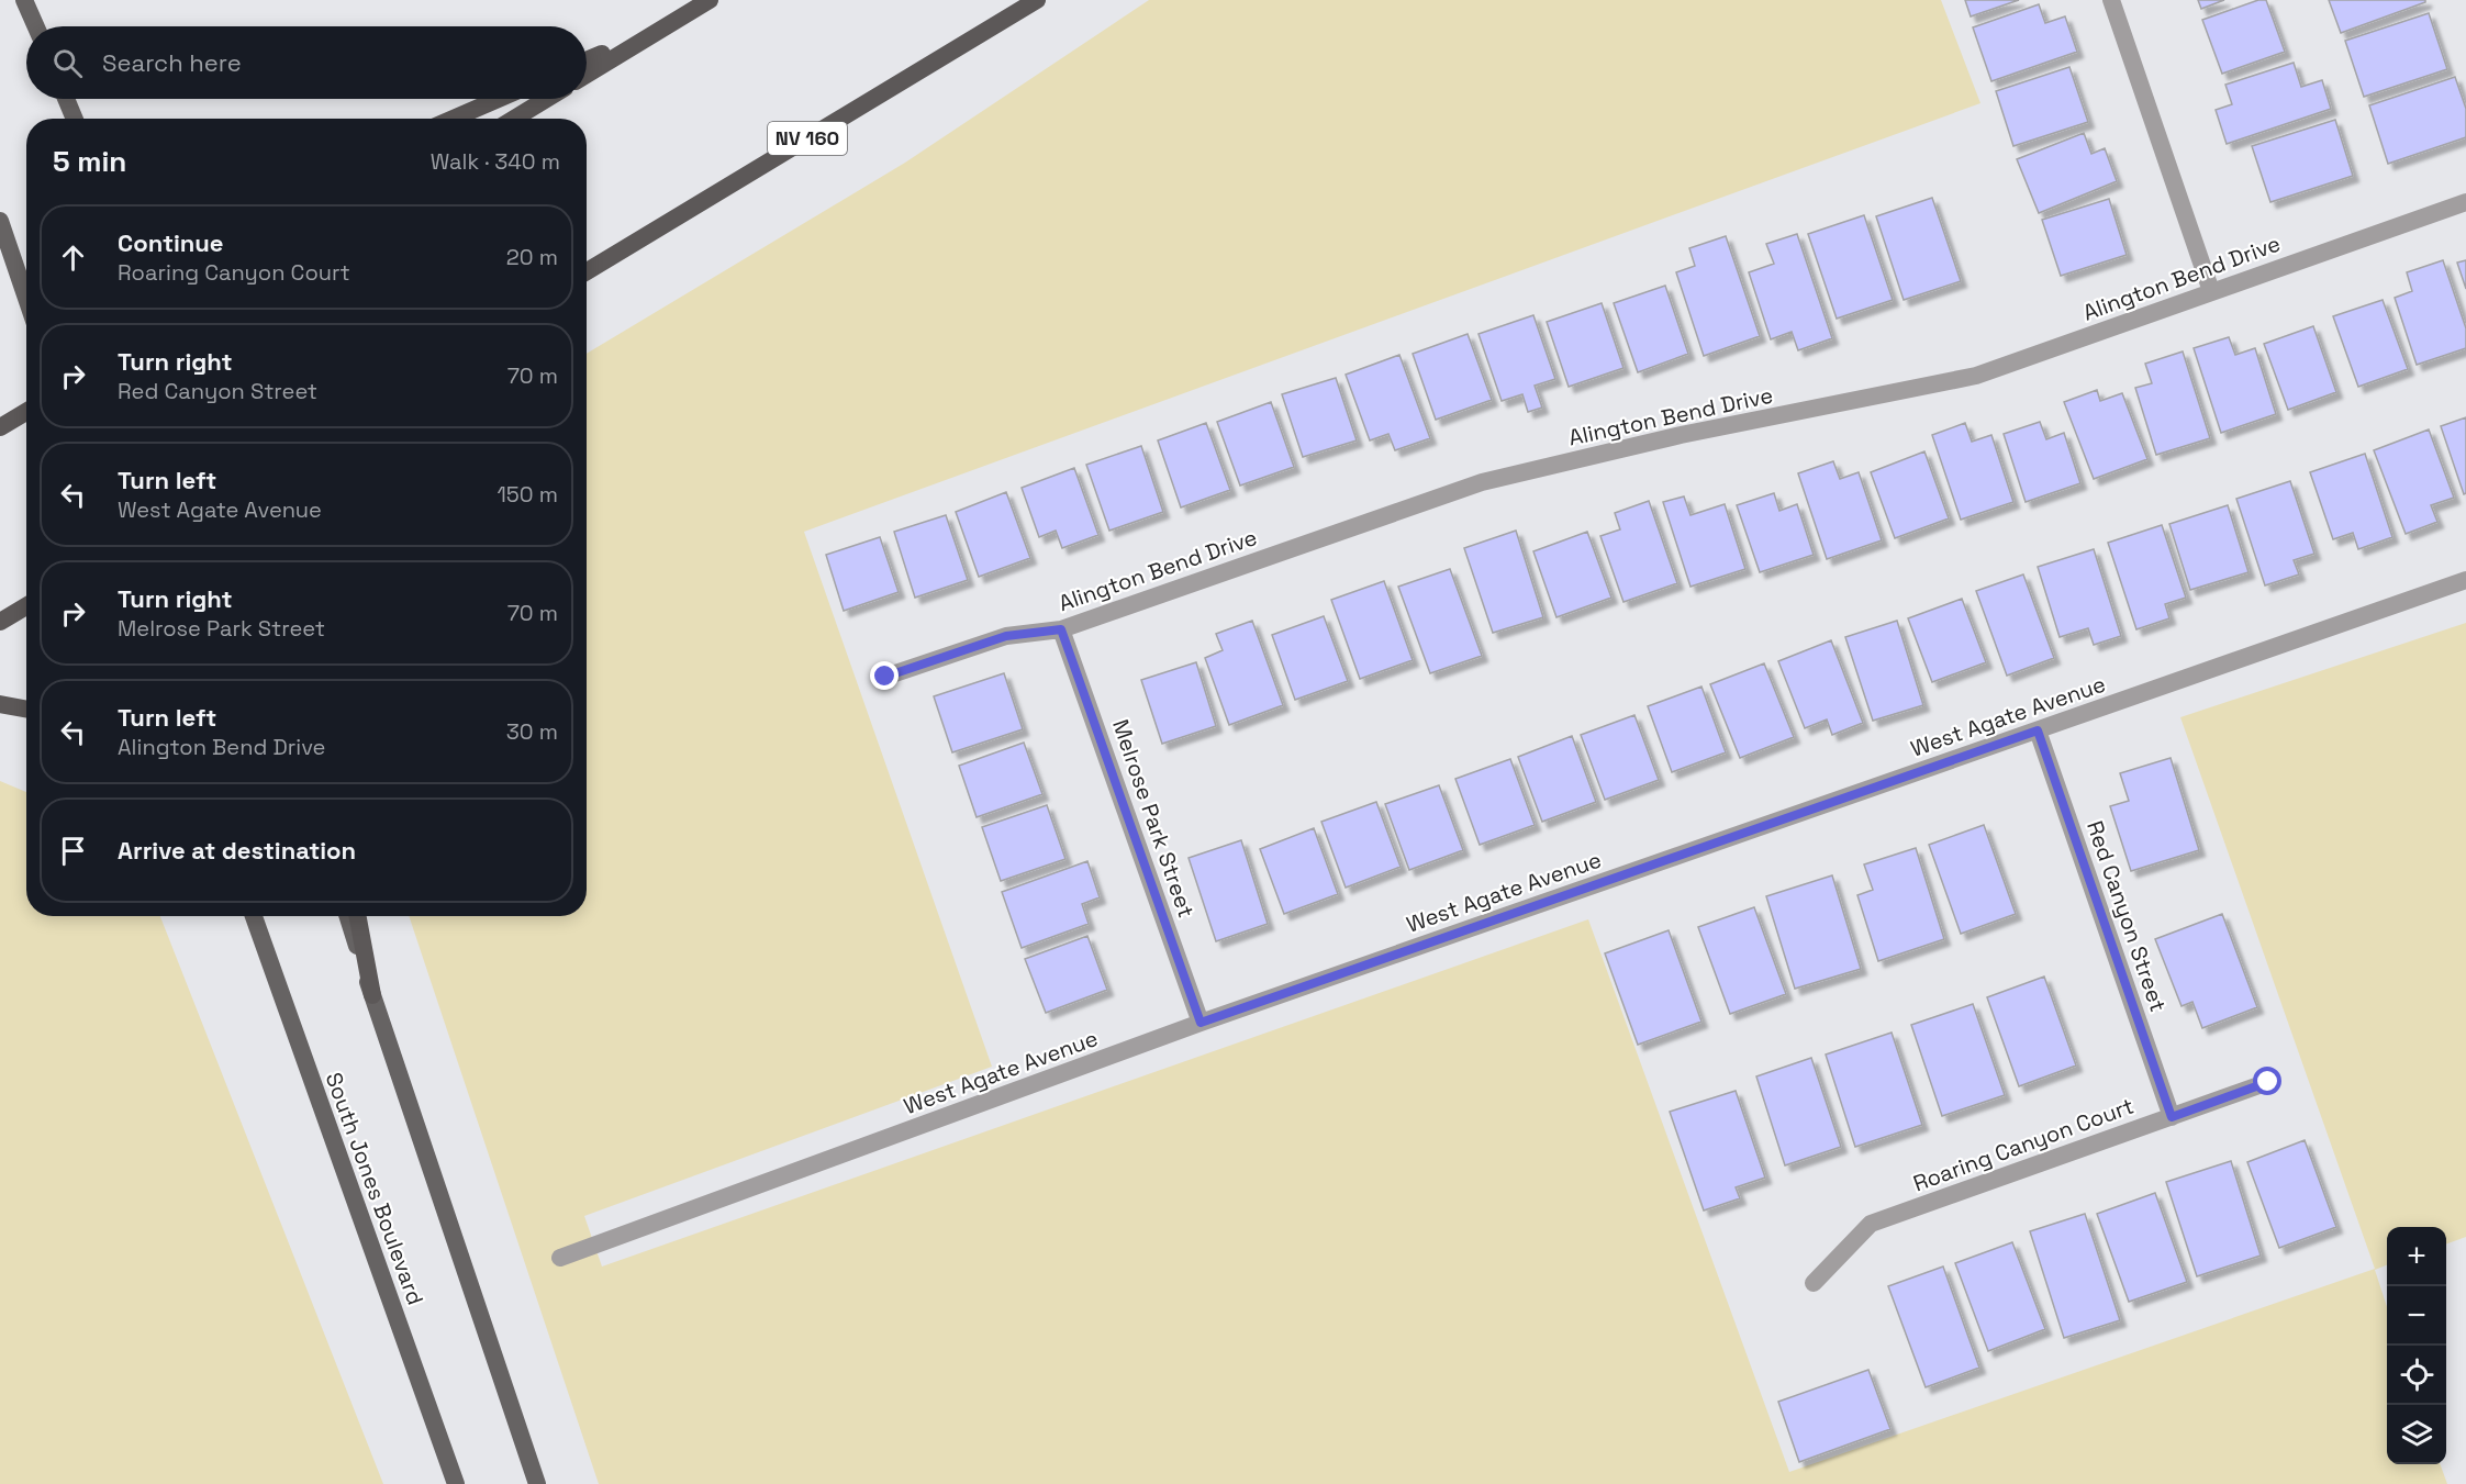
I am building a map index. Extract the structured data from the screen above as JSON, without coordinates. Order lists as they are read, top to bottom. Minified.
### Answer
{"streets":{"highway":["NV 160"],"main road":["South Jones Boulevard"],"street":["Alington Bend Drive","West Agate Avenue","Melrose Park Street","Red Canyon Street","Roaring Canyon Court"]},"crossings":[["Alington Bend Drive","Melrose Park Street"],["West Agate Avenue","Melrose Park Street"],["West Agate Avenue","Red Canyon Street"],["Red Canyon Street","Roaring Canyon Court"]],"page":{"search":"Search here","heading":["5 min","Walk · 340 m"],"list":[["Continue","Roaring Canyon Court","20 m"],["Turn right","Red Canyon Street","70 m"],["Turn left","West Agate Avenue","150 m"],["Turn right","Melrose Park Street","70 m"],["Turn left","Alington Bend Drive","30 m"],"Arrive at destination"],"map_buttons":["+","−"]}}
